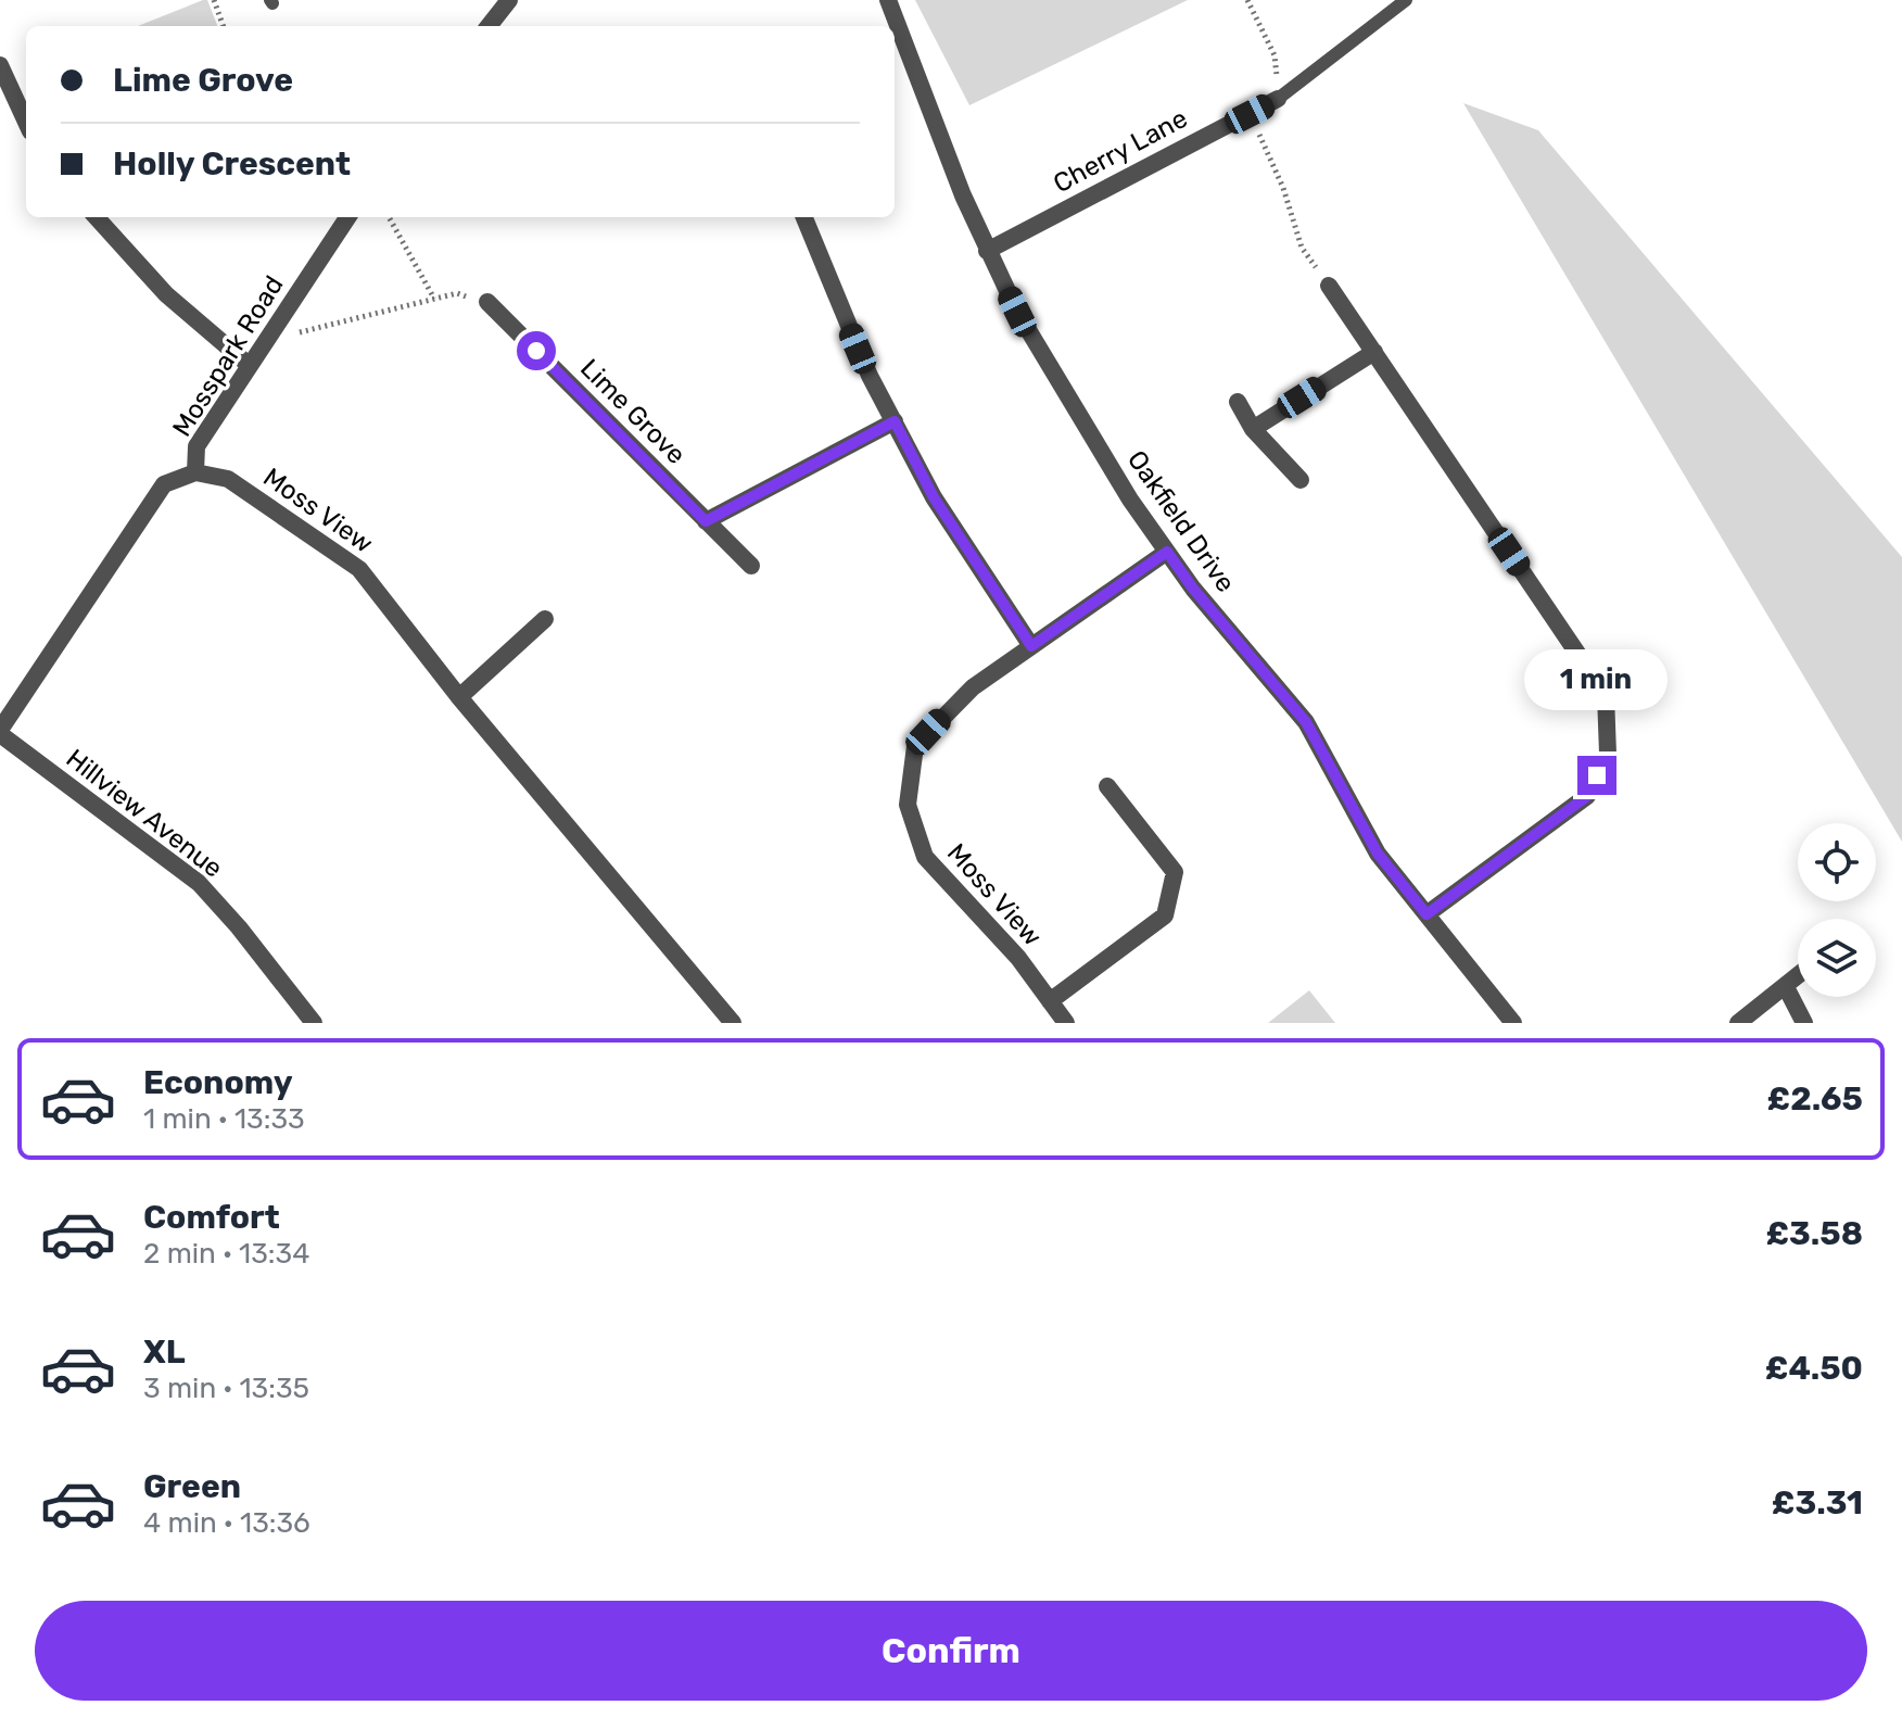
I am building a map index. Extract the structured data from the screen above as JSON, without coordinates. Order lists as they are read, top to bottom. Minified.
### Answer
{"streets":{"street":["Cherry Lane","Mosspark Road","Lime Grove","Moss View","Oakfield Drive","Hillview Avenue"]},"crossings":[["Cherry Lane","Oakfield Drive"],["Mosspark Road","Moss View"],["Mosspark Road","Hillview Avenue"],["Moss View","Oakfield Drive"]],"page":{"banner":["Lime Grove","Holly Crescent"],"bubble":"1 min","list":[{"name":"Economy","note":"1 min · 13:33","value":"£2.65"},{"name":"Comfort","note":"2 min · 13:34","value":"£3.58"},{"name":"XL","note":"3 min · 13:35","value":"£4.50"},{"name":"Green","note":"4 min · 13:36","value":"£3.31"}],"buttons":"Confirm"}}
